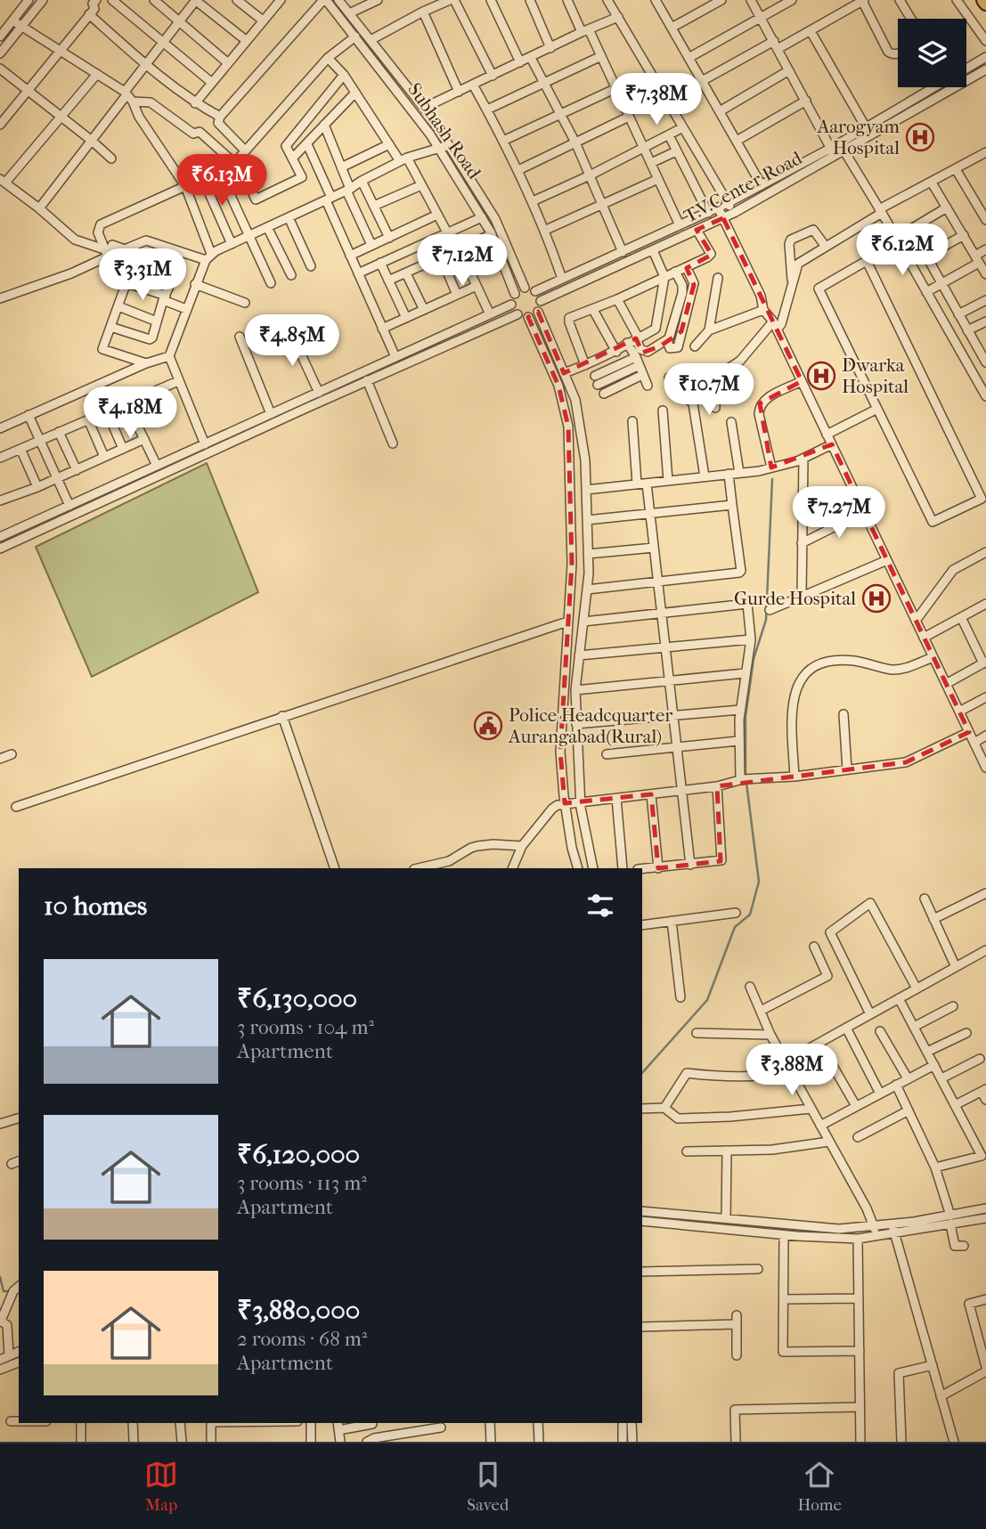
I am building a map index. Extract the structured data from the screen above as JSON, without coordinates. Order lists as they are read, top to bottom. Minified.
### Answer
{"streets":{"street":["Subhash Road","T.V.Center Road"]},"crossings":[["Subhash Road","T.V.Center Road"]],"places":{"hospital":["Aarogyam Hospital","Dwarka Hospital","Gurde Hospital"],"public building":["Police Headcquarter Aurangabad(Rural)"]},"page":{"price":["₹7.38M","₹6.13M","₹6.12M","₹7.12M","₹3.31M","₹4.85M","₹10.7M","₹4.18M","₹7.27M","₹3.88M"],"heading":"10 homes","list":[{"name":"₹6,130,000","note":"3 rooms · 104 m² · Apartment"},{"name":"₹6,120,000","note":"3 rooms · 113 m² · Apartment"},{"name":"₹3,880,000","note":"2 rooms · 68 m² · Apartment"}],"tabs":["Map","Saved","Home"]}}
